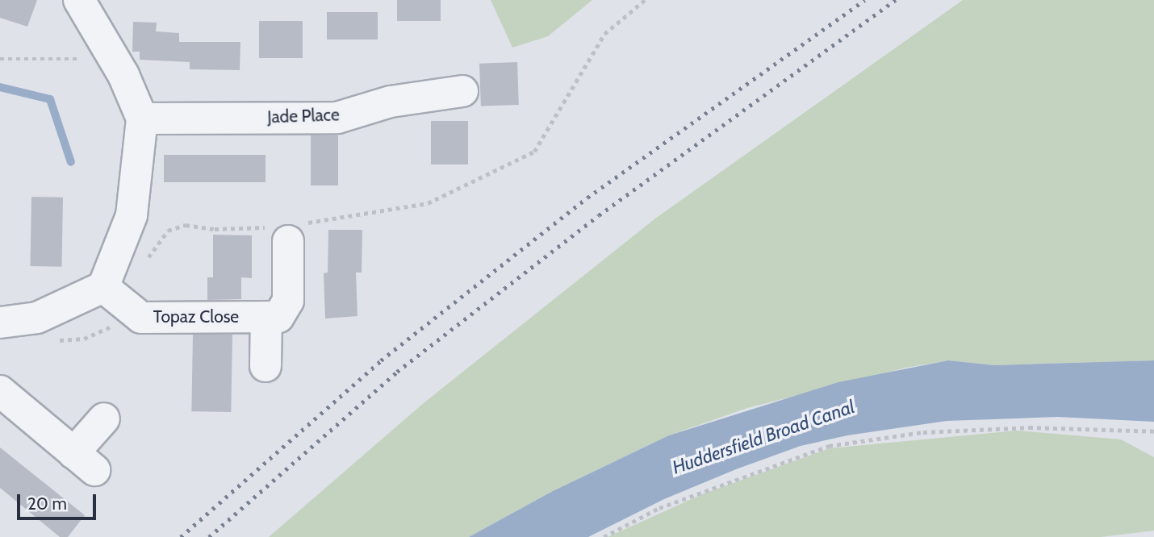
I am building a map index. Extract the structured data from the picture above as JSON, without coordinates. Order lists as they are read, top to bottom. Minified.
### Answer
{"streets":{"street":["Jade Place","Topaz Close"]},"water":["Huddersfield Broad Canal"],"scale_bar":"20 m"}
